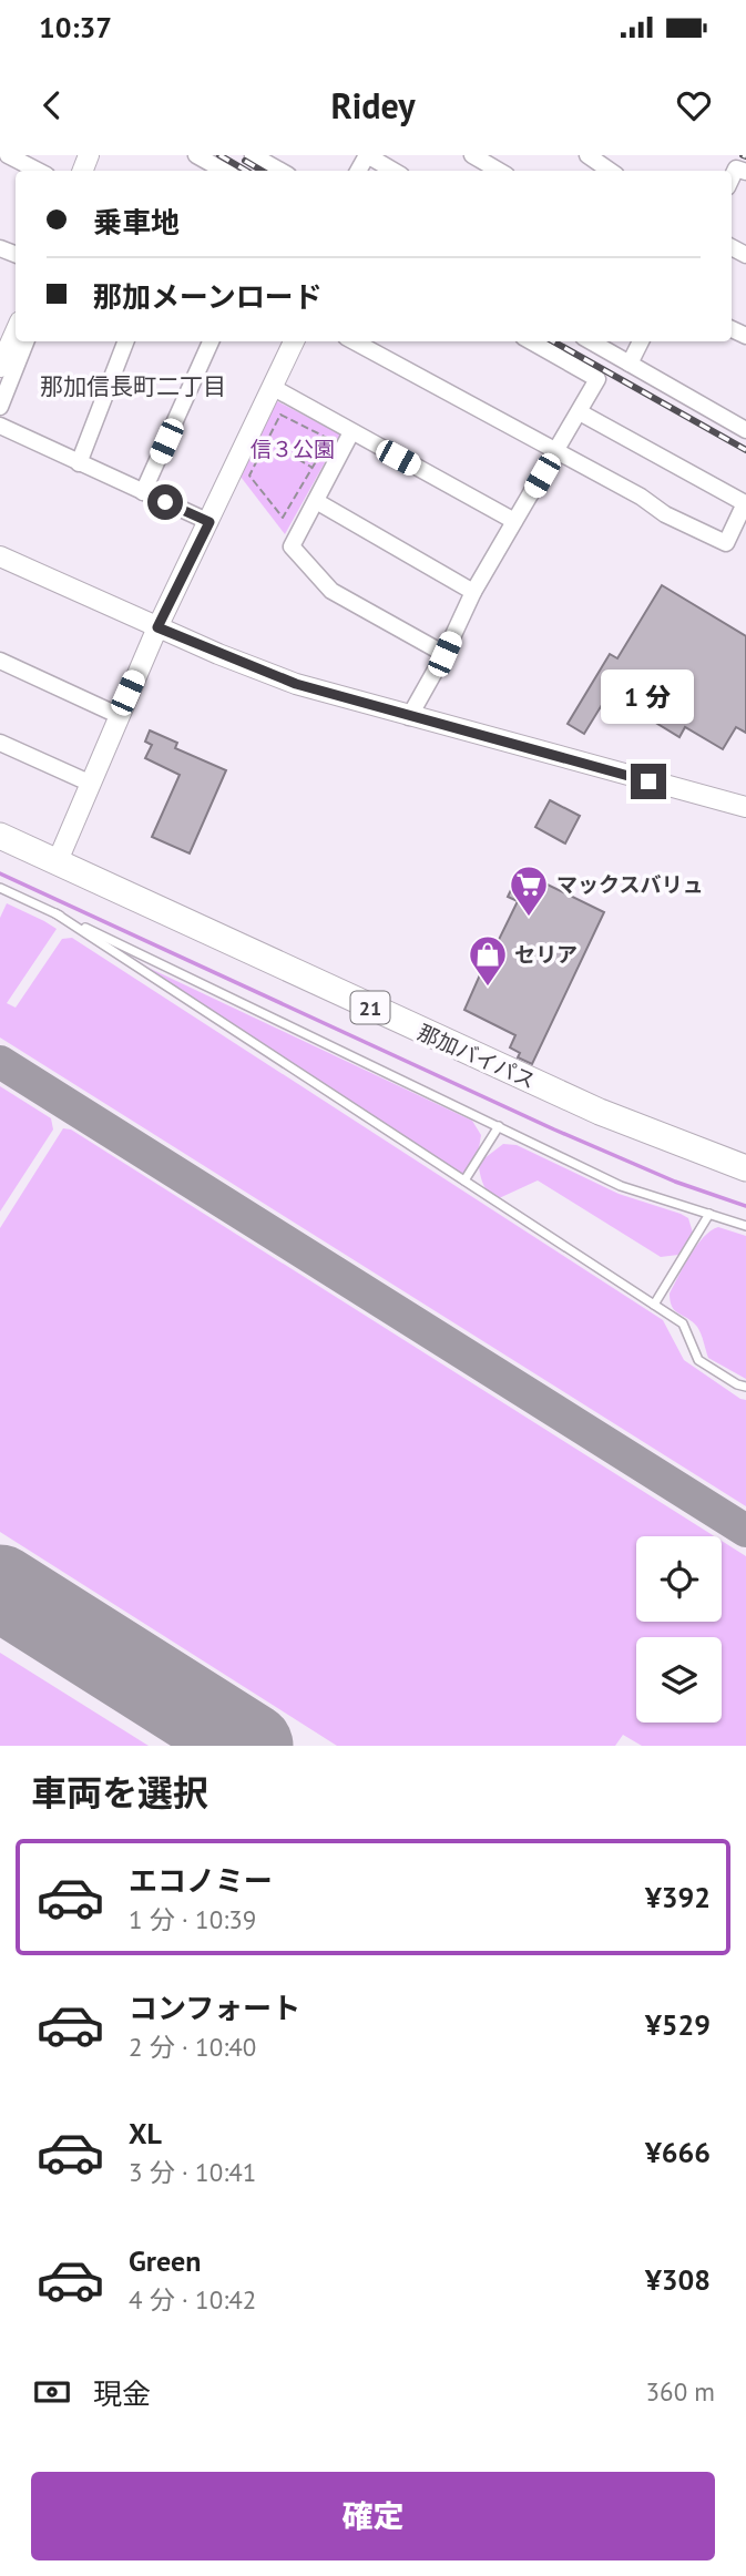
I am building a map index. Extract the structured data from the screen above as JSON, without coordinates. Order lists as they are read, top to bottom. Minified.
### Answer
{"streets":{"highway":["21","那加バイパス"]},"districts":["那加信長町二丁目"],"parks":["信３公園"],"places":{"supermarket":["マックスバリュ"],"shop":["セリア"]},"page":{"status":"10:37","header":"Ridey","banner":["乗車地","那加メーンロード"],"bubble":"1 分","heading":"車両を選択","list":[{"name":"エコノミー","note":"1 分 · 10:39","value":"¥392"},{"name":"コンフォート","note":"2 分 · 10:40","value":"¥529"},{"name":"XL","note":"3 分 · 10:41","value":"¥666"},{"name":"Green","note":"4 分 · 10:42","value":"¥308"}],"pay":["現金","360 m"],"buttons":"確定"}}
